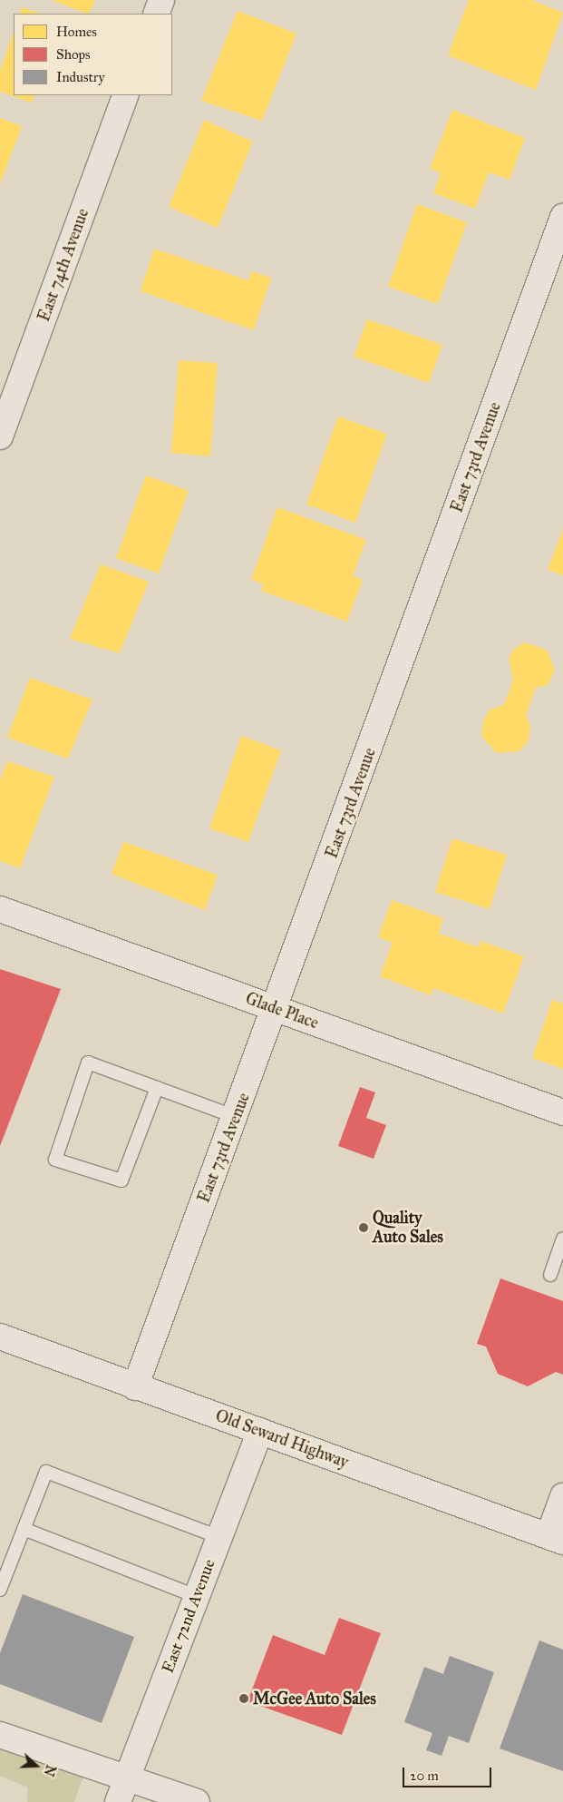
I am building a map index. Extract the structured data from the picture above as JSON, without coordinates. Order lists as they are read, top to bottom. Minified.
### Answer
{"streets":{"street":["East 74th Avenue","East 73rd Avenue","Glade Place","Old Seward Highway","East 72nd Avenue"]},"crossings":[["East 73rd Avenue","Glade Place"],["East 73rd Avenue","Old Seward Highway"],["Old Seward Highway","East 72nd Avenue"]],"places":["Quality Auto Sales","McGee Auto Sales"],"legend":["Homes","Shops","Industry"],"scale_bar":"20 m","north":"right"}
